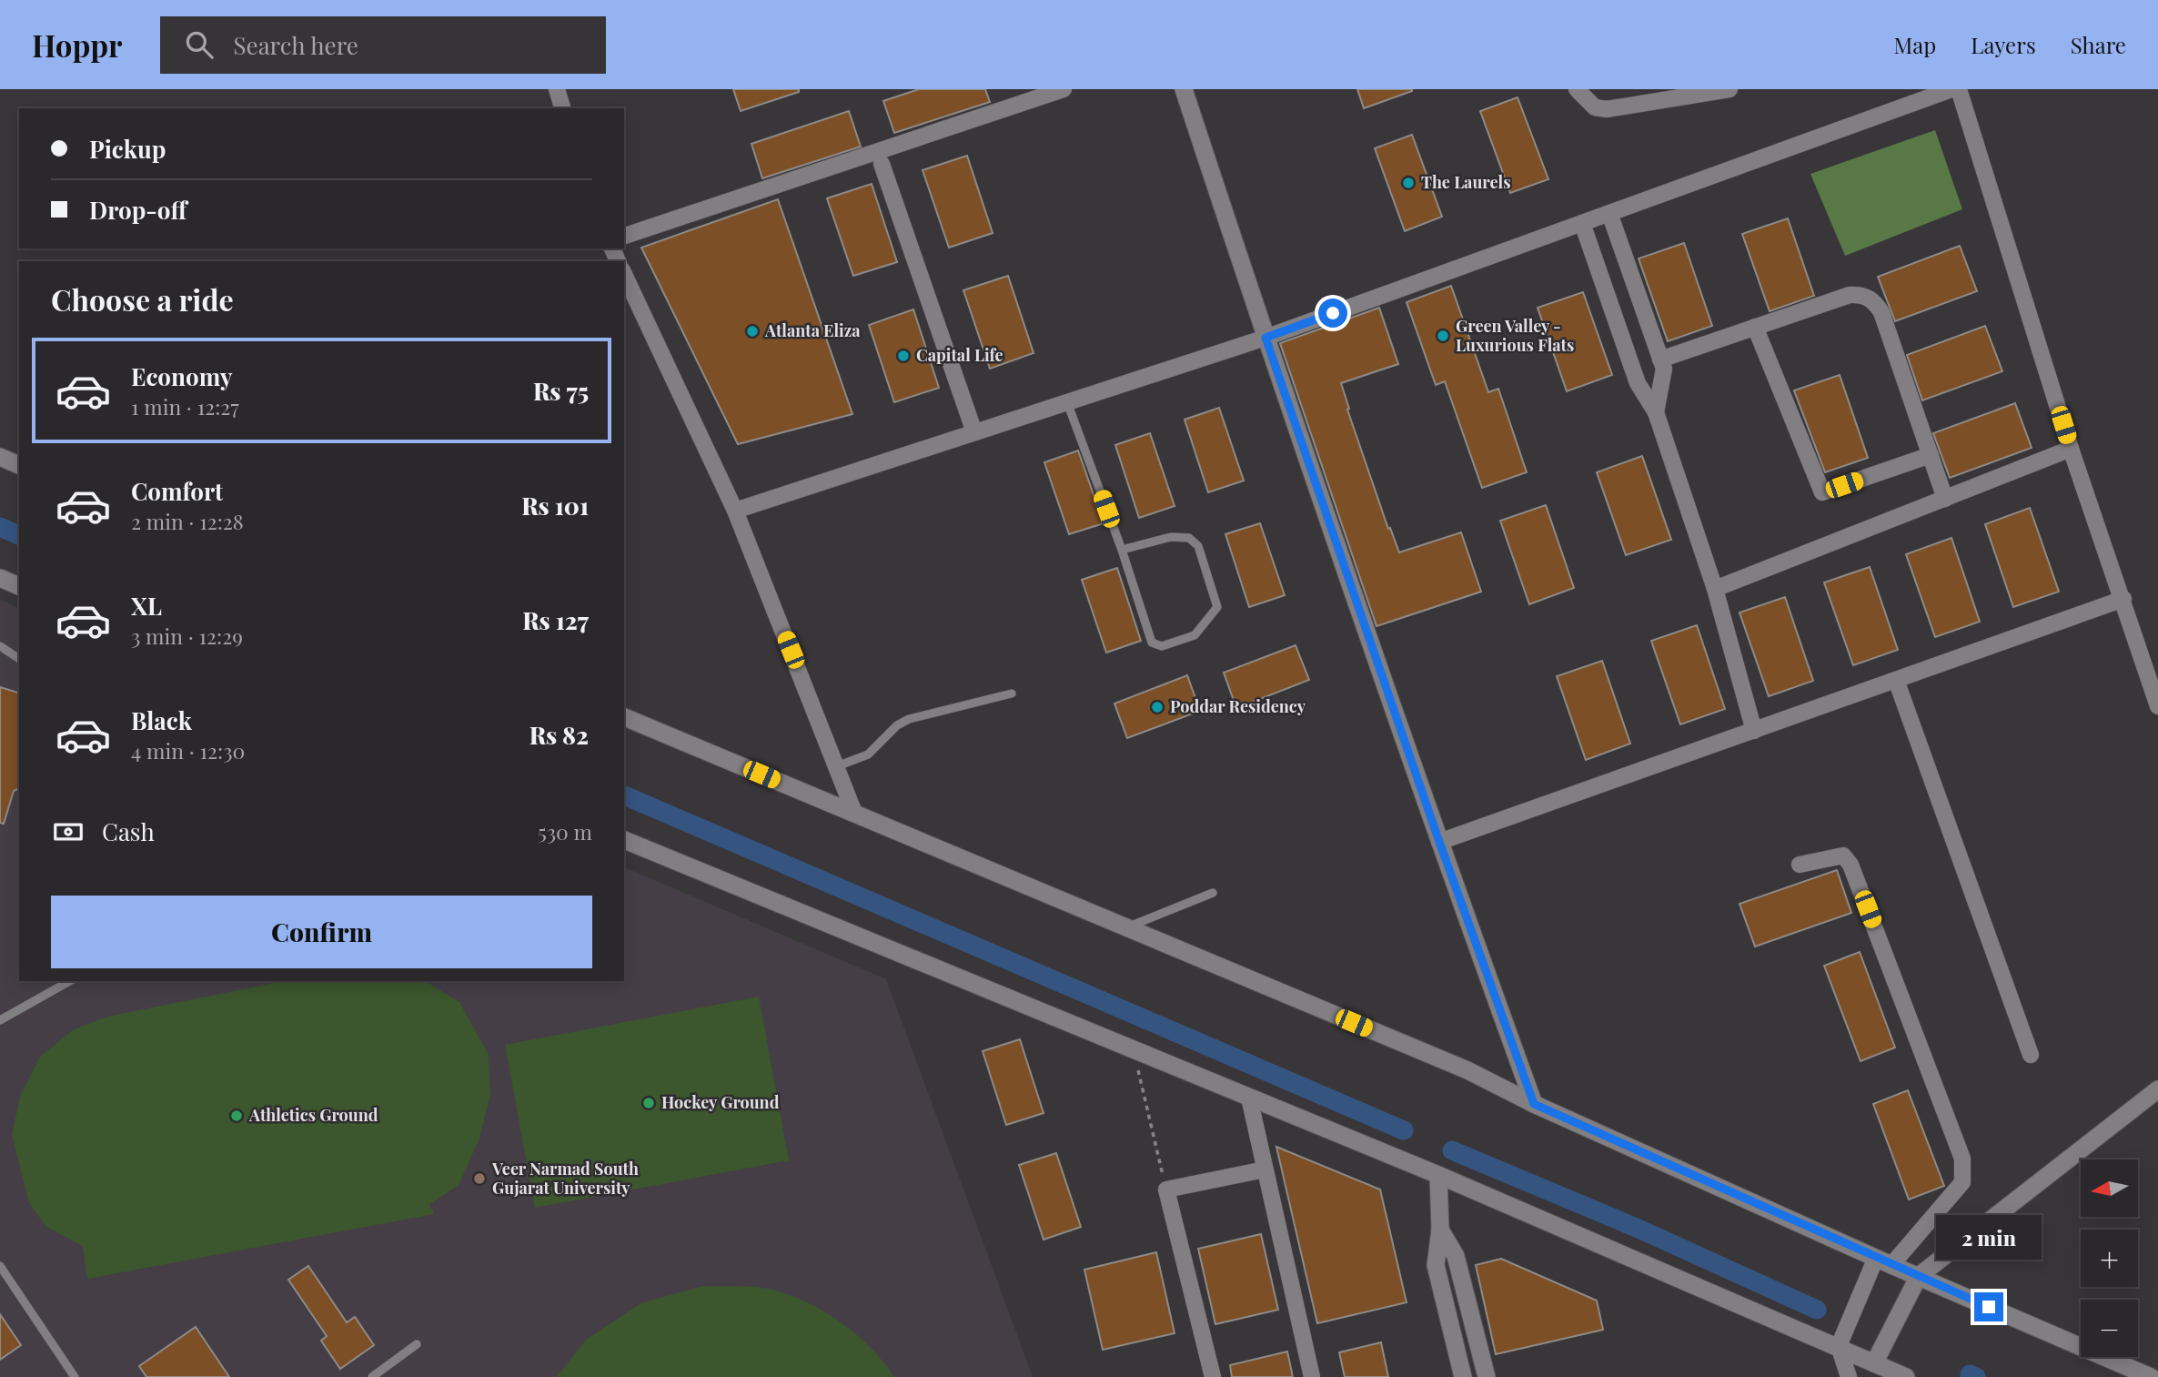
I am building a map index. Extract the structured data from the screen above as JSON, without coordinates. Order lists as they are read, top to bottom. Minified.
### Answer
{"places":["The Laurels","Atlanta Eliza","Green Valley - Luxurious Flats","Capital Life","Poddar Residency","Hockey Ground","Athletics Ground","Veer Narmad South Gujarat University"],"north":"left","page":{"header":"Hoppr","search":"Search here","nav":["Map","Layers","Share"],"banner":["Pickup","Drop-off"],"heading":"Choose a ride","list":[{"name":"Economy","note":"1 min · 12:27","value":"Rs 75"},{"name":"Comfort","note":"2 min · 12:28","value":"Rs 101"},{"name":"XL","note":"3 min · 12:29","value":"Rs 127"},{"name":"Black","note":"4 min · 12:30","value":"Rs 82"}],"pay":["Cash","530 m"],"buttons":"Confirm","map_buttons":["+","−"],"bubble":"2 min"}}
